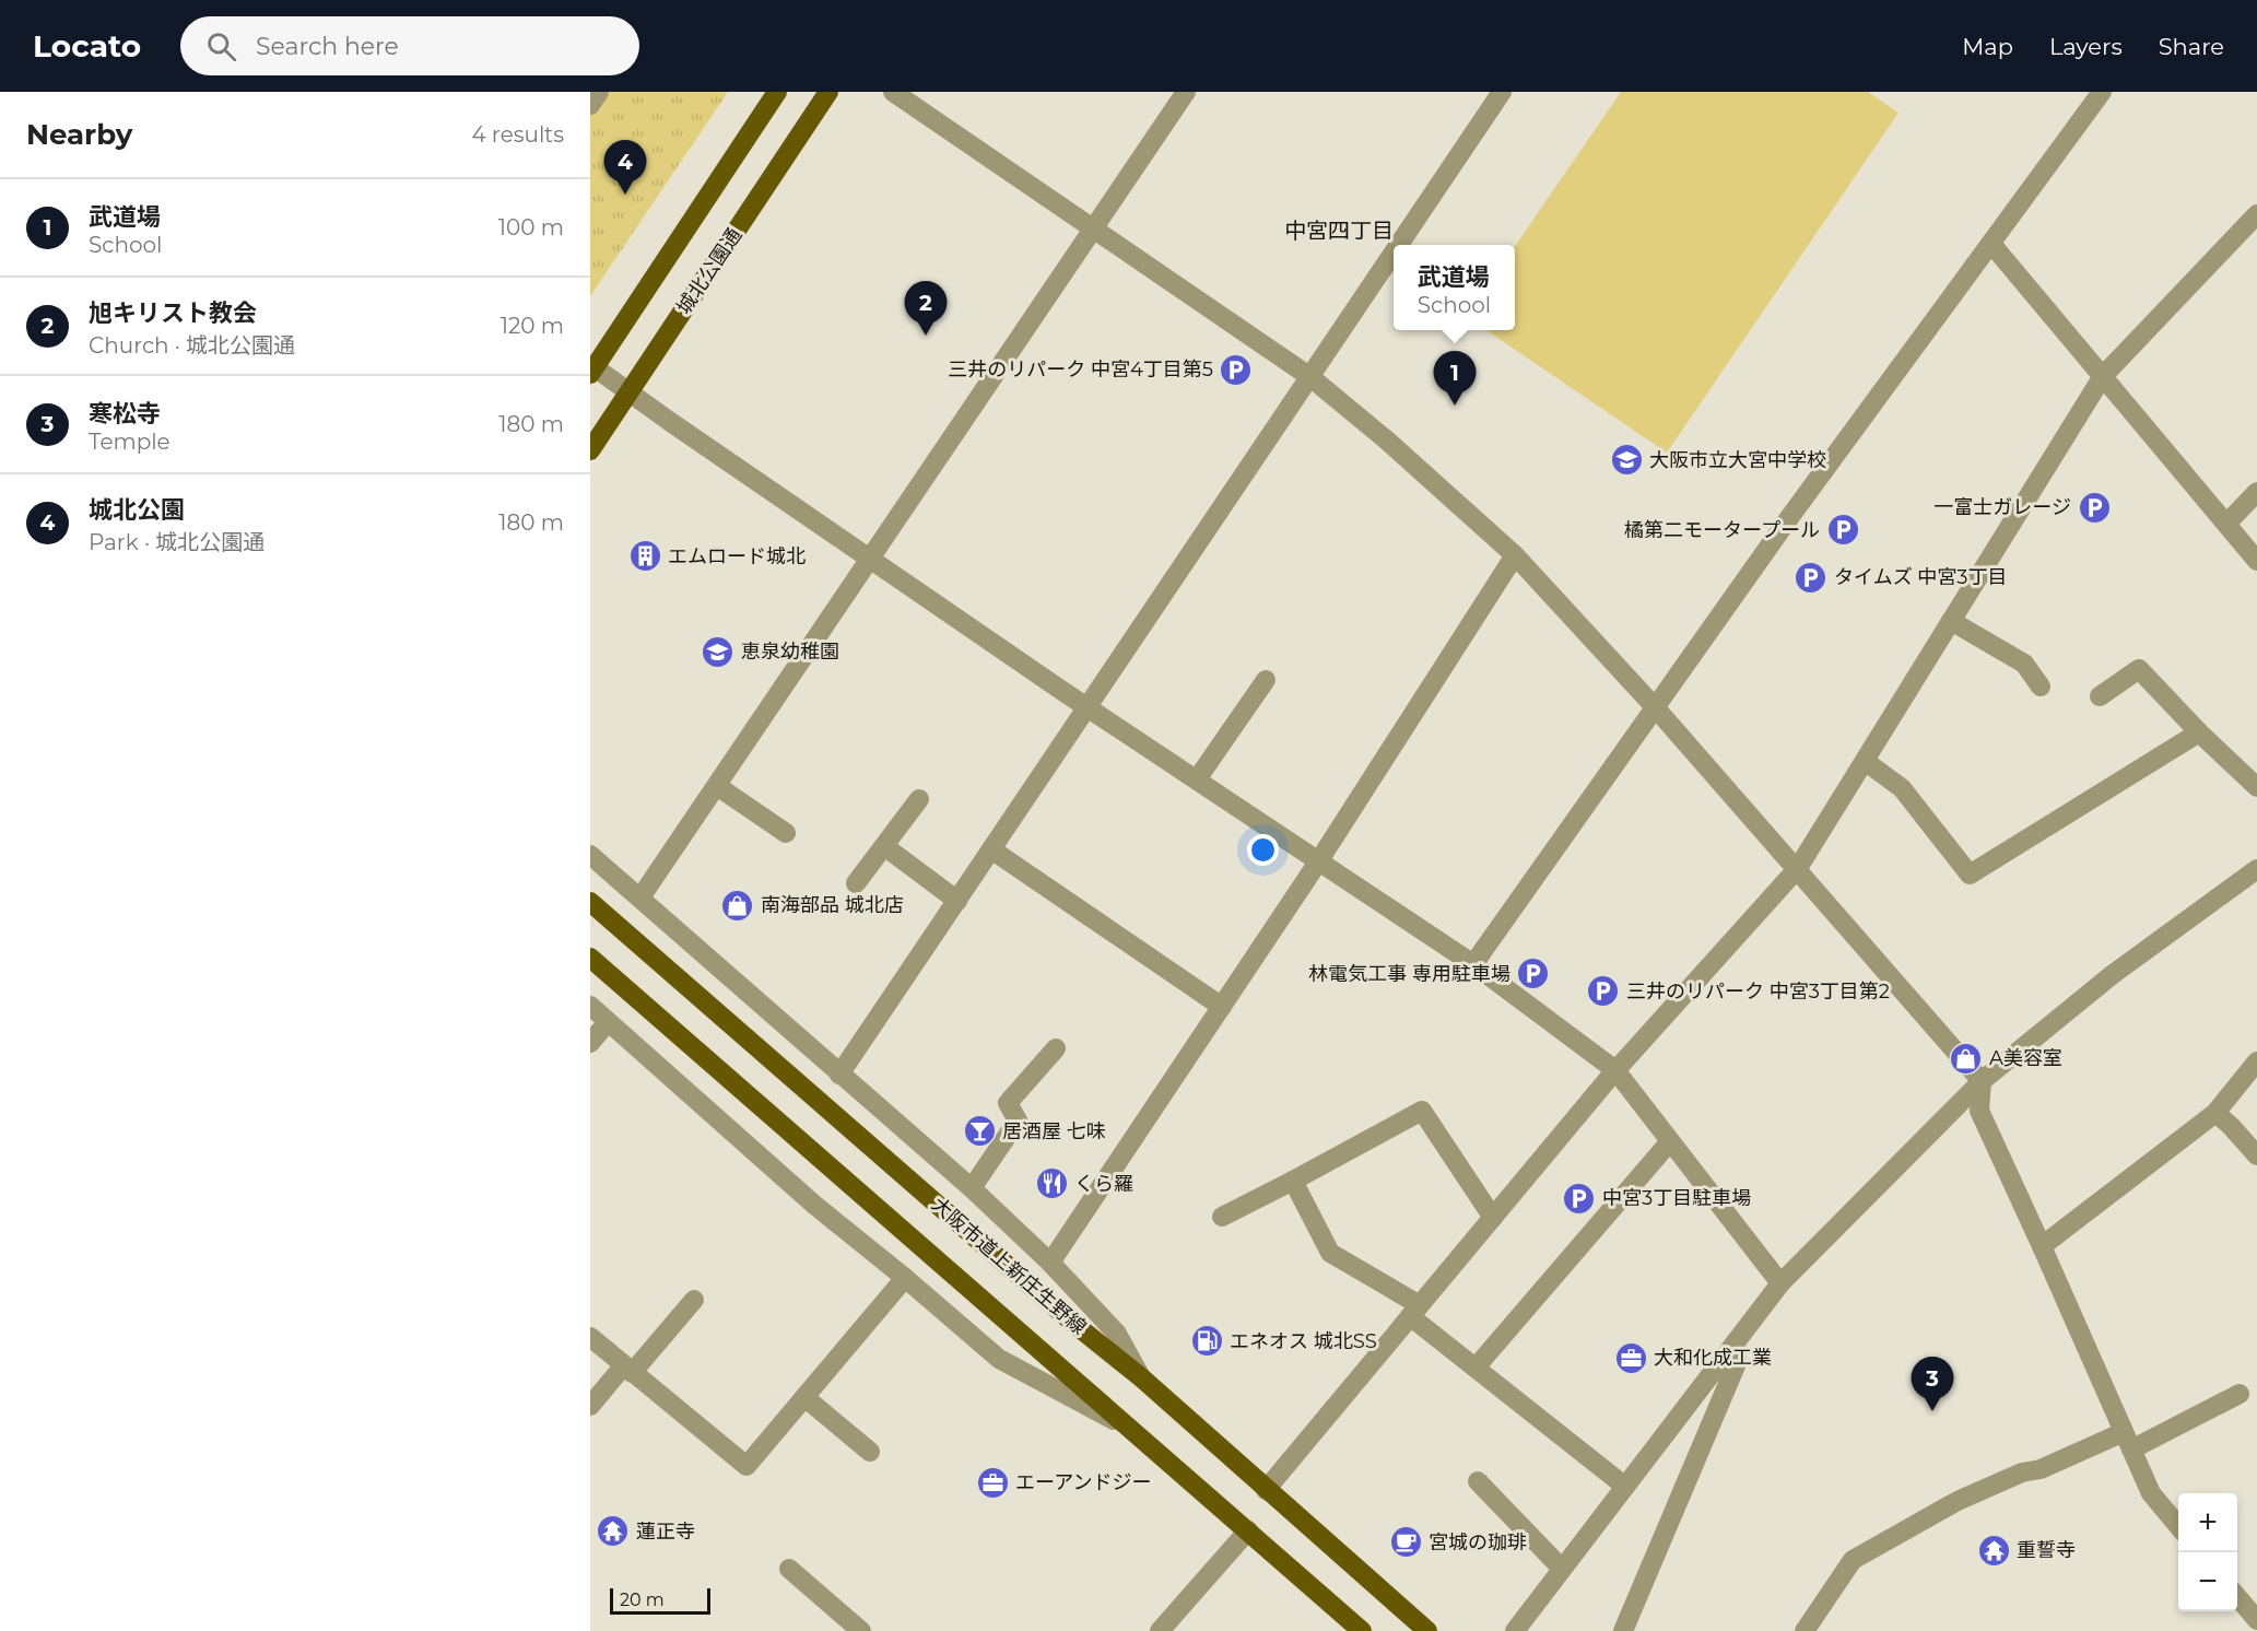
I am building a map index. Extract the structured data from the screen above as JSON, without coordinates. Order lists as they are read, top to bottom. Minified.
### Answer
{"streets":{"main road":["城北公園通","大阪市道上新庄生野線"]},"districts":["中宮四丁目"],"places":{"parking":["三井のリパーク 中宮4丁目第5","一富士ガレージ","橘第二モータープール","タイムズ 中宮3丁目","林電気工事 専用駐車場","三井のリパーク 中宮3丁目第2","中宮3丁目駐車場"],"school or university":["大阪市立大宮中学校","恵泉幼稚園"],"building":["エムロード城北"],"shop":["南海部品 城北店","A美容室"],"bar":["居酒屋 七味"],"restaurant":["くら羅"],"fuel station":["エネオス 城北SS"],"office":["大和化成工業","エーアンドジー"],"temple":["蓮正寺","重誓寺"],"cafe":["宮城の珈琲"]},"scale_bar":"20 m","page":{"header":"Locato","search":"Search here","nav":["Map","Layers","Share"],"heading":["Nearby","4 results"],"pins":["4","2","1","3"],"list":[{"mark":"1","name":"武道場","note":"School","value":"100 m"},{"mark":"2","name":"旭キリスト教会","note":"Church · 城北公園通","value":"120 m"},{"mark":"3","name":"寒松寺","note":"Temple","value":"180 m"},{"mark":"4","name":"城北公園","note":"Park · 城北公園通","value":"180 m"}],"popup":["武道場","School"],"map_buttons":["+","−"],"scale":"20 m"}}
